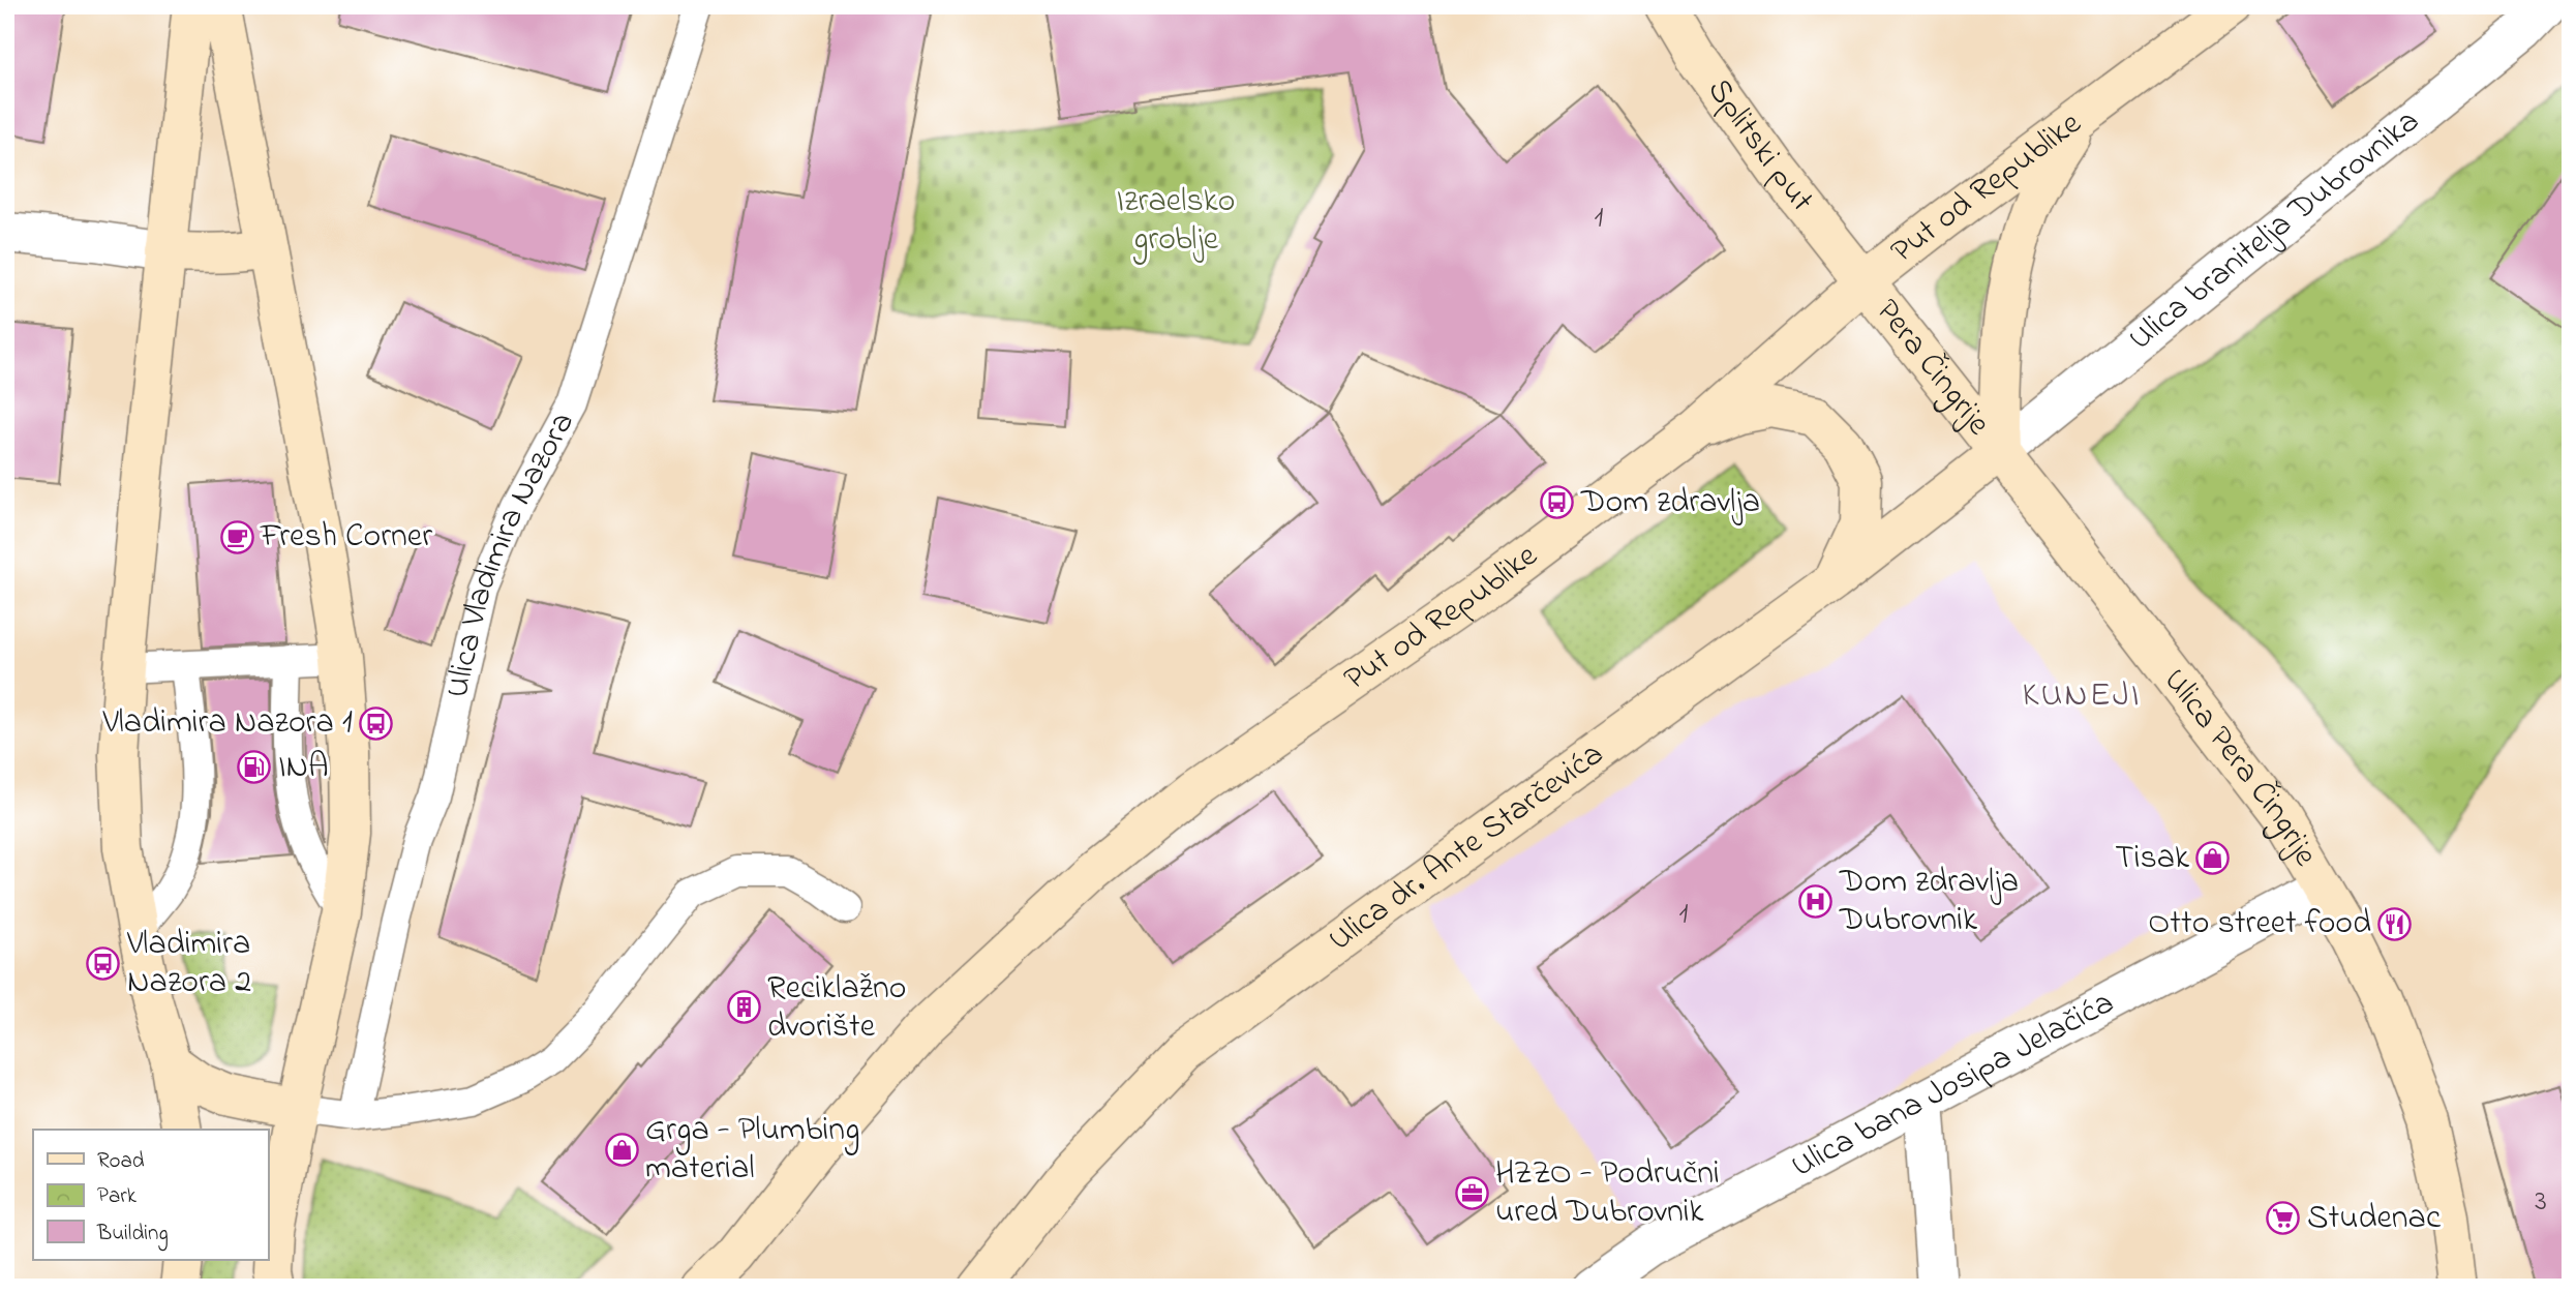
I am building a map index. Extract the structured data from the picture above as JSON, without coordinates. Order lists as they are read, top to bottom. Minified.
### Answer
{"streets":{"main road":["Splitski put","Put od Republike","Pera Čingrije","Ulica Pera Čingrije","Ulica dr. Ante Starčevića"],"street":["Ulica branitelja Dubrovnika","Ulica bana Josipa Jelačića"],"lane":["Ulica Vladimira Nazora"]},"crossings":[["Splitski put","Put od Republike"],["Splitski put","Pera Čingrije"],["Put od Republike","Pera Čingrije"],["Ulica branitelja Dubrovnika","Pera Čingrije"],["Ulica branitelja Dubrovnika","Ulica Pera Čingrije"],["Ulica branitelja Dubrovnika","Ulica dr. Ante Starčevića"],["Pera Čingrije","Ulica Pera Čingrije"],["Pera Čingrije","Ulica dr. Ante Starčevića"],["Ulica Pera Čingrije","Ulica dr. Ante Starčevića"],["Ulica Pera Čingrije","Ulica bana Josipa Jelačića"]],"districts":["KUNEJI"],"parks":["Izraelsko groblje"],"places":{"bus stop":["Dom zdravlja","Vladimira Nazora 1","Vladimira Nazora 2"],"cafe":["Fresh Corner"],"fuel station":["INA"],"shop":["Tisak","Grga - Plumbing material"],"hospital":["Dom zdravlja Dubrovnik"],"restaurant":["Otto street food"],"building":["Reciklažno dvorište"],"office":["HZZO - Područni ured Dubrovnik"],"supermarket":["Studenac"]},"house_numbers":["1","1","3"],"legend":["Road","Park","Building"]}
